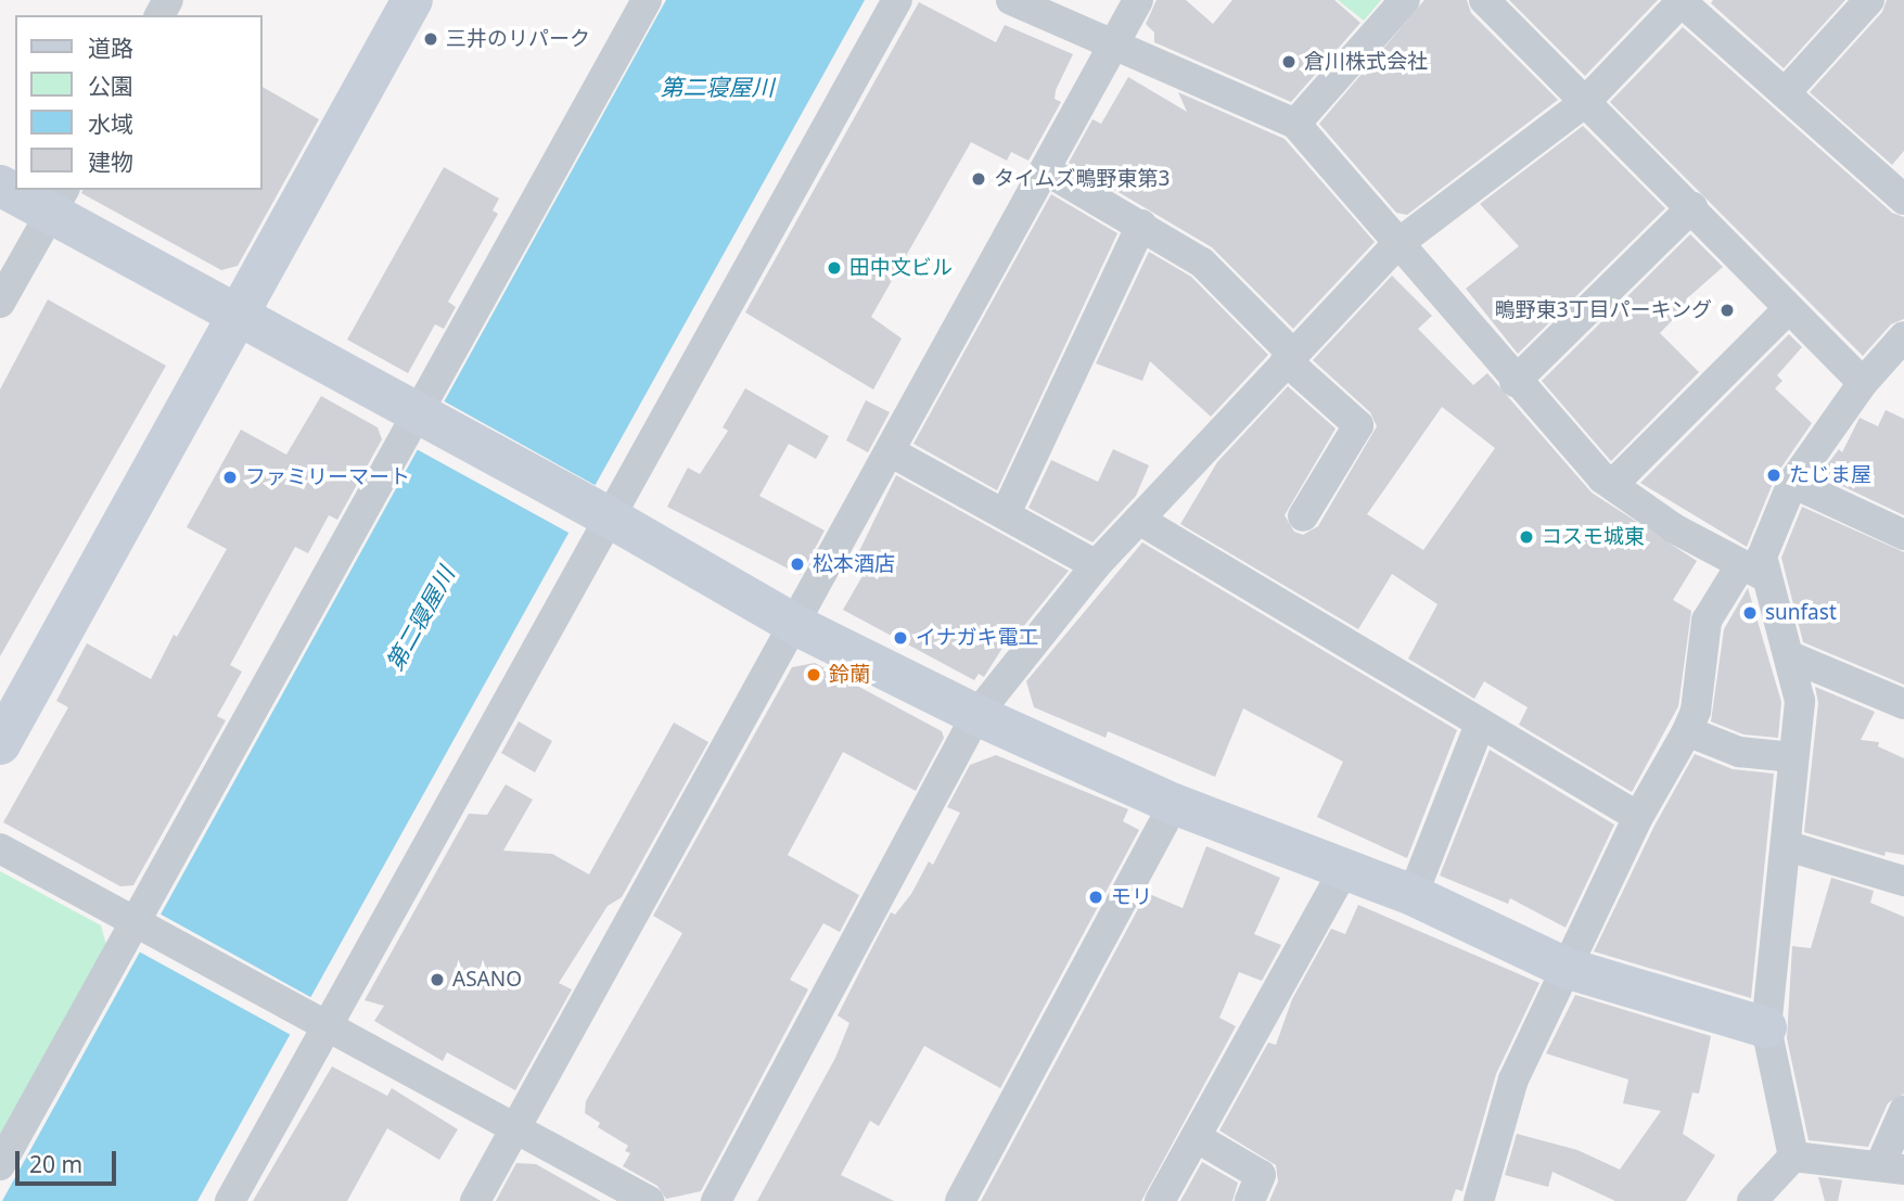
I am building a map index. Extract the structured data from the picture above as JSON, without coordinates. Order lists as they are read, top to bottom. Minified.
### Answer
{"water":["第二寝屋川"],"places":["三井のリパーク","倉川株式会社","タイムズ鴫野東第3","田中文ビル","鴫野東3丁目パーキング","たじま屋","ファミリーマート","コスモ城東","松本酒店","sunfast","イナガキ電工","鈴蘭","モリ","ASANO"],"legend":["道路","公園","水域","建物"],"scale_bar":"20 m"}
